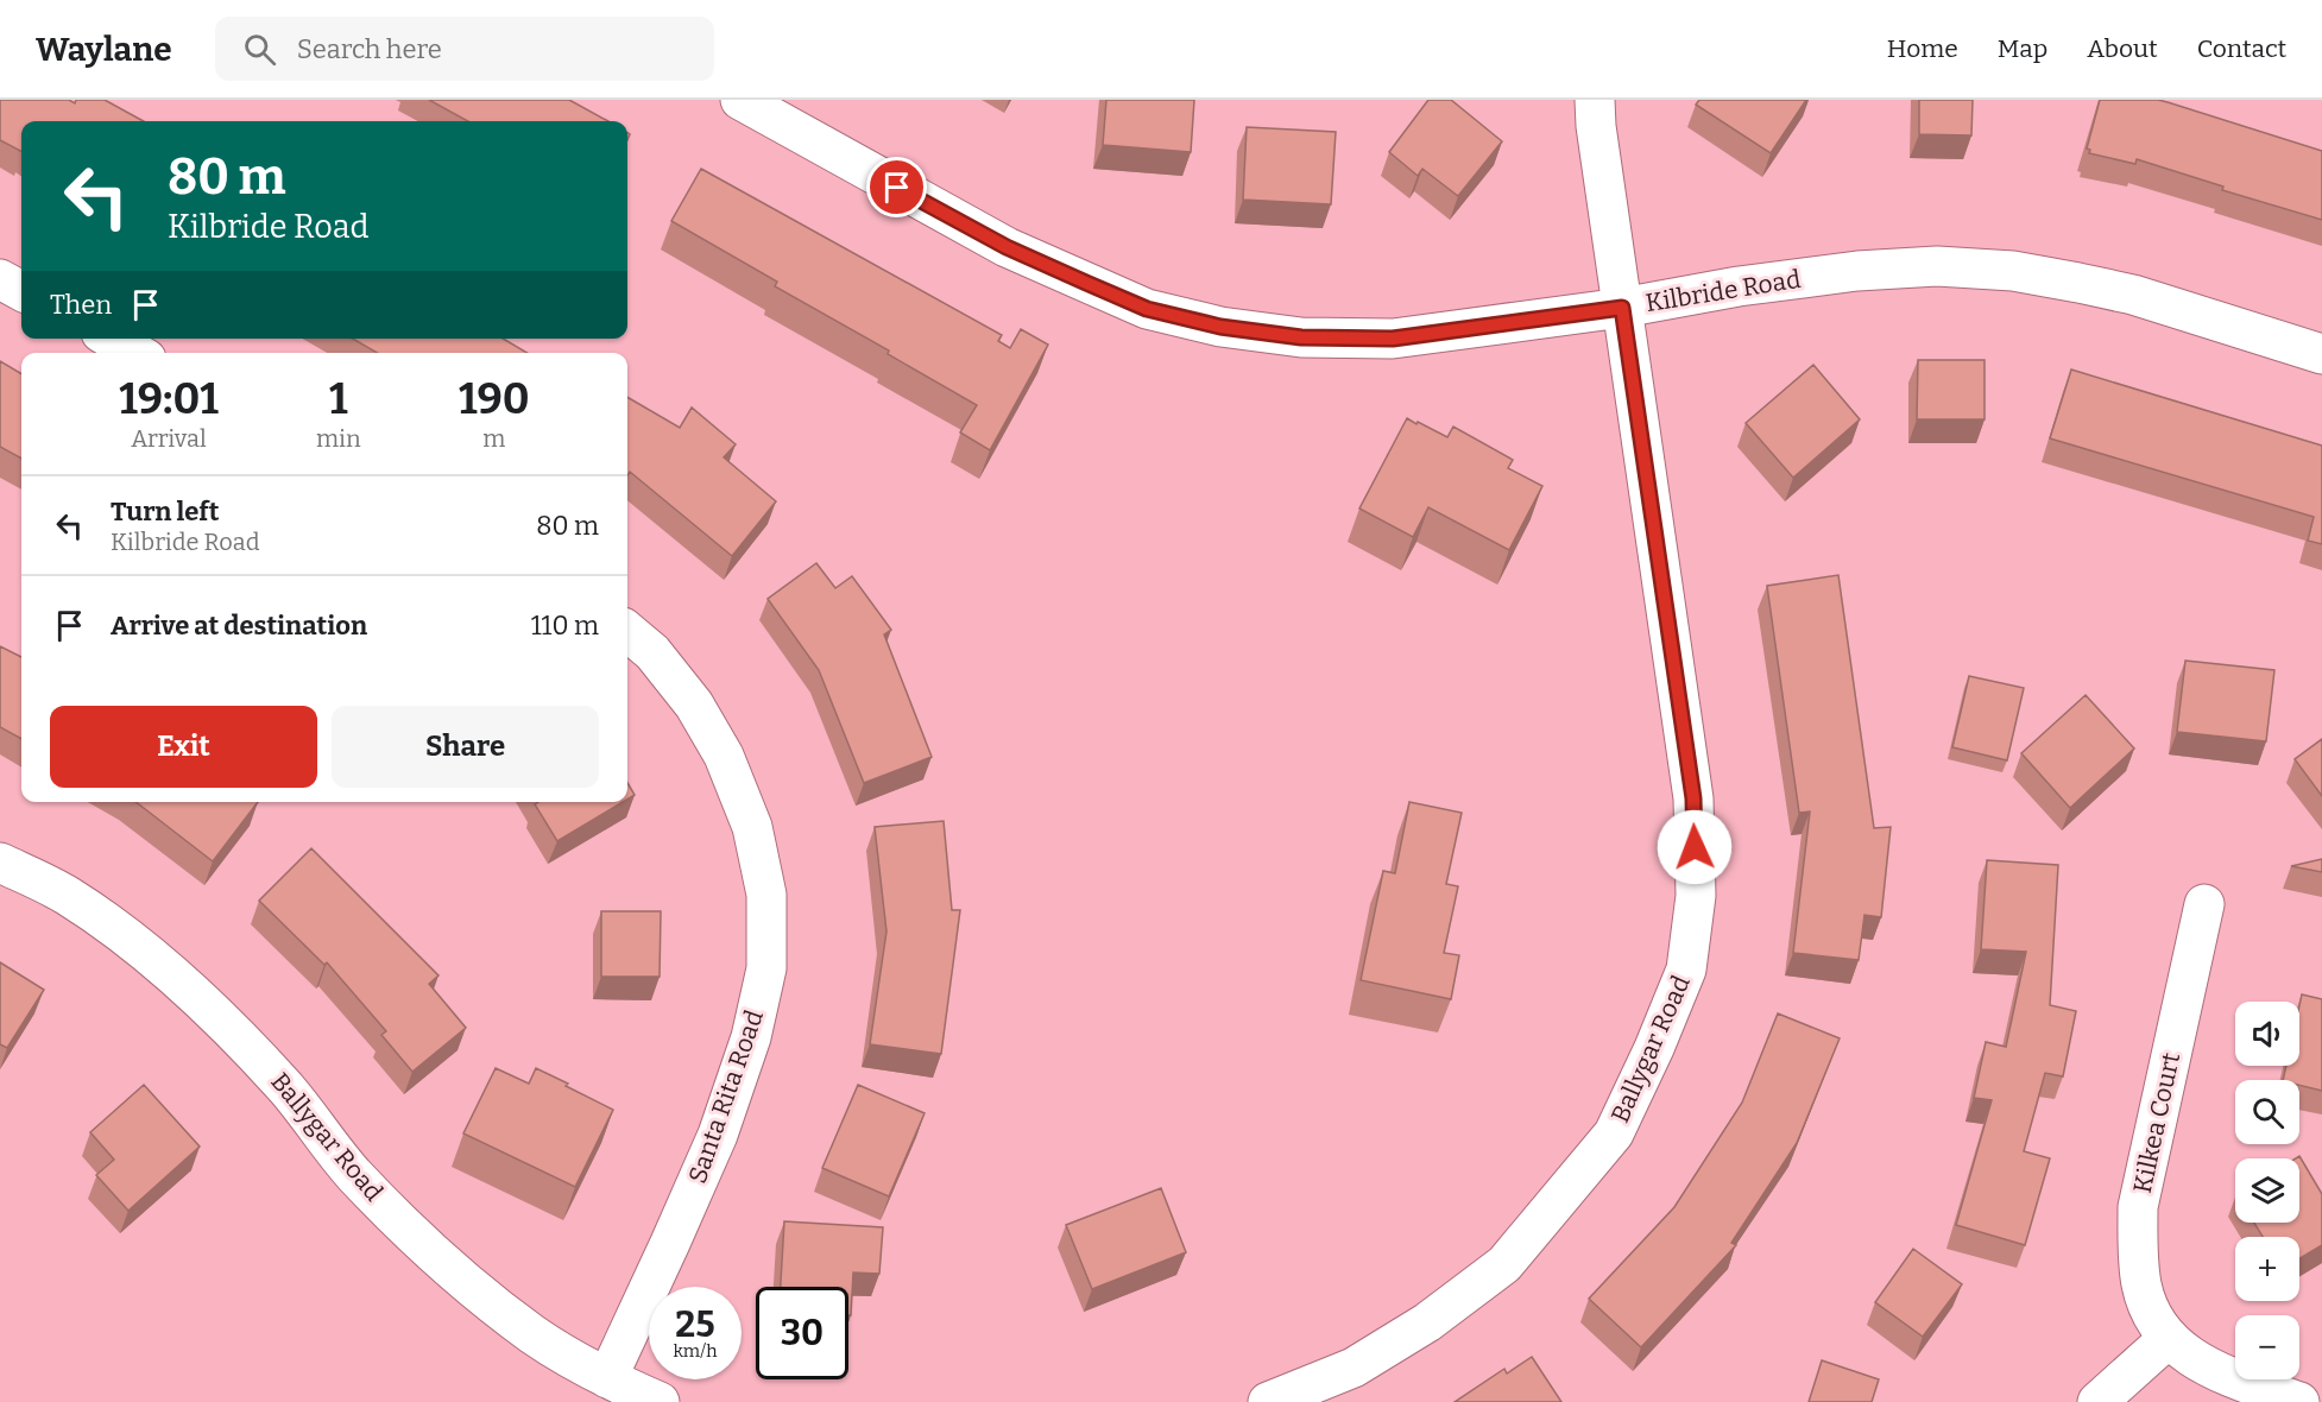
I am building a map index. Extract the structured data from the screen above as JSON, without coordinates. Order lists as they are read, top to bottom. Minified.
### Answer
{"streets":{"street":["Kilbride Road","Ballygar Road","Santa Rita Road","Kilkea Court"]},"crossings":[["Kilbride Road","Ballygar Road"],["Ballygar Road","Santa Rita Road"]],"page":{"header":"Waylane","search":"Search here","nav":["Home","Map","About","Contact"],"turn":["80 m","Kilbride Road"],"then":"Then","eta":["19:01","Arrival","1","min","190","m"],"list":[{"name":"Turn left","note":"Kilbride Road","value":"80 m"},{"name":"Arrive at destination","value":"110 m"}],"buttons":["Exit","Share"],"map_buttons":["+","−"],"speed":"25 km/h","limit":"30"}}
